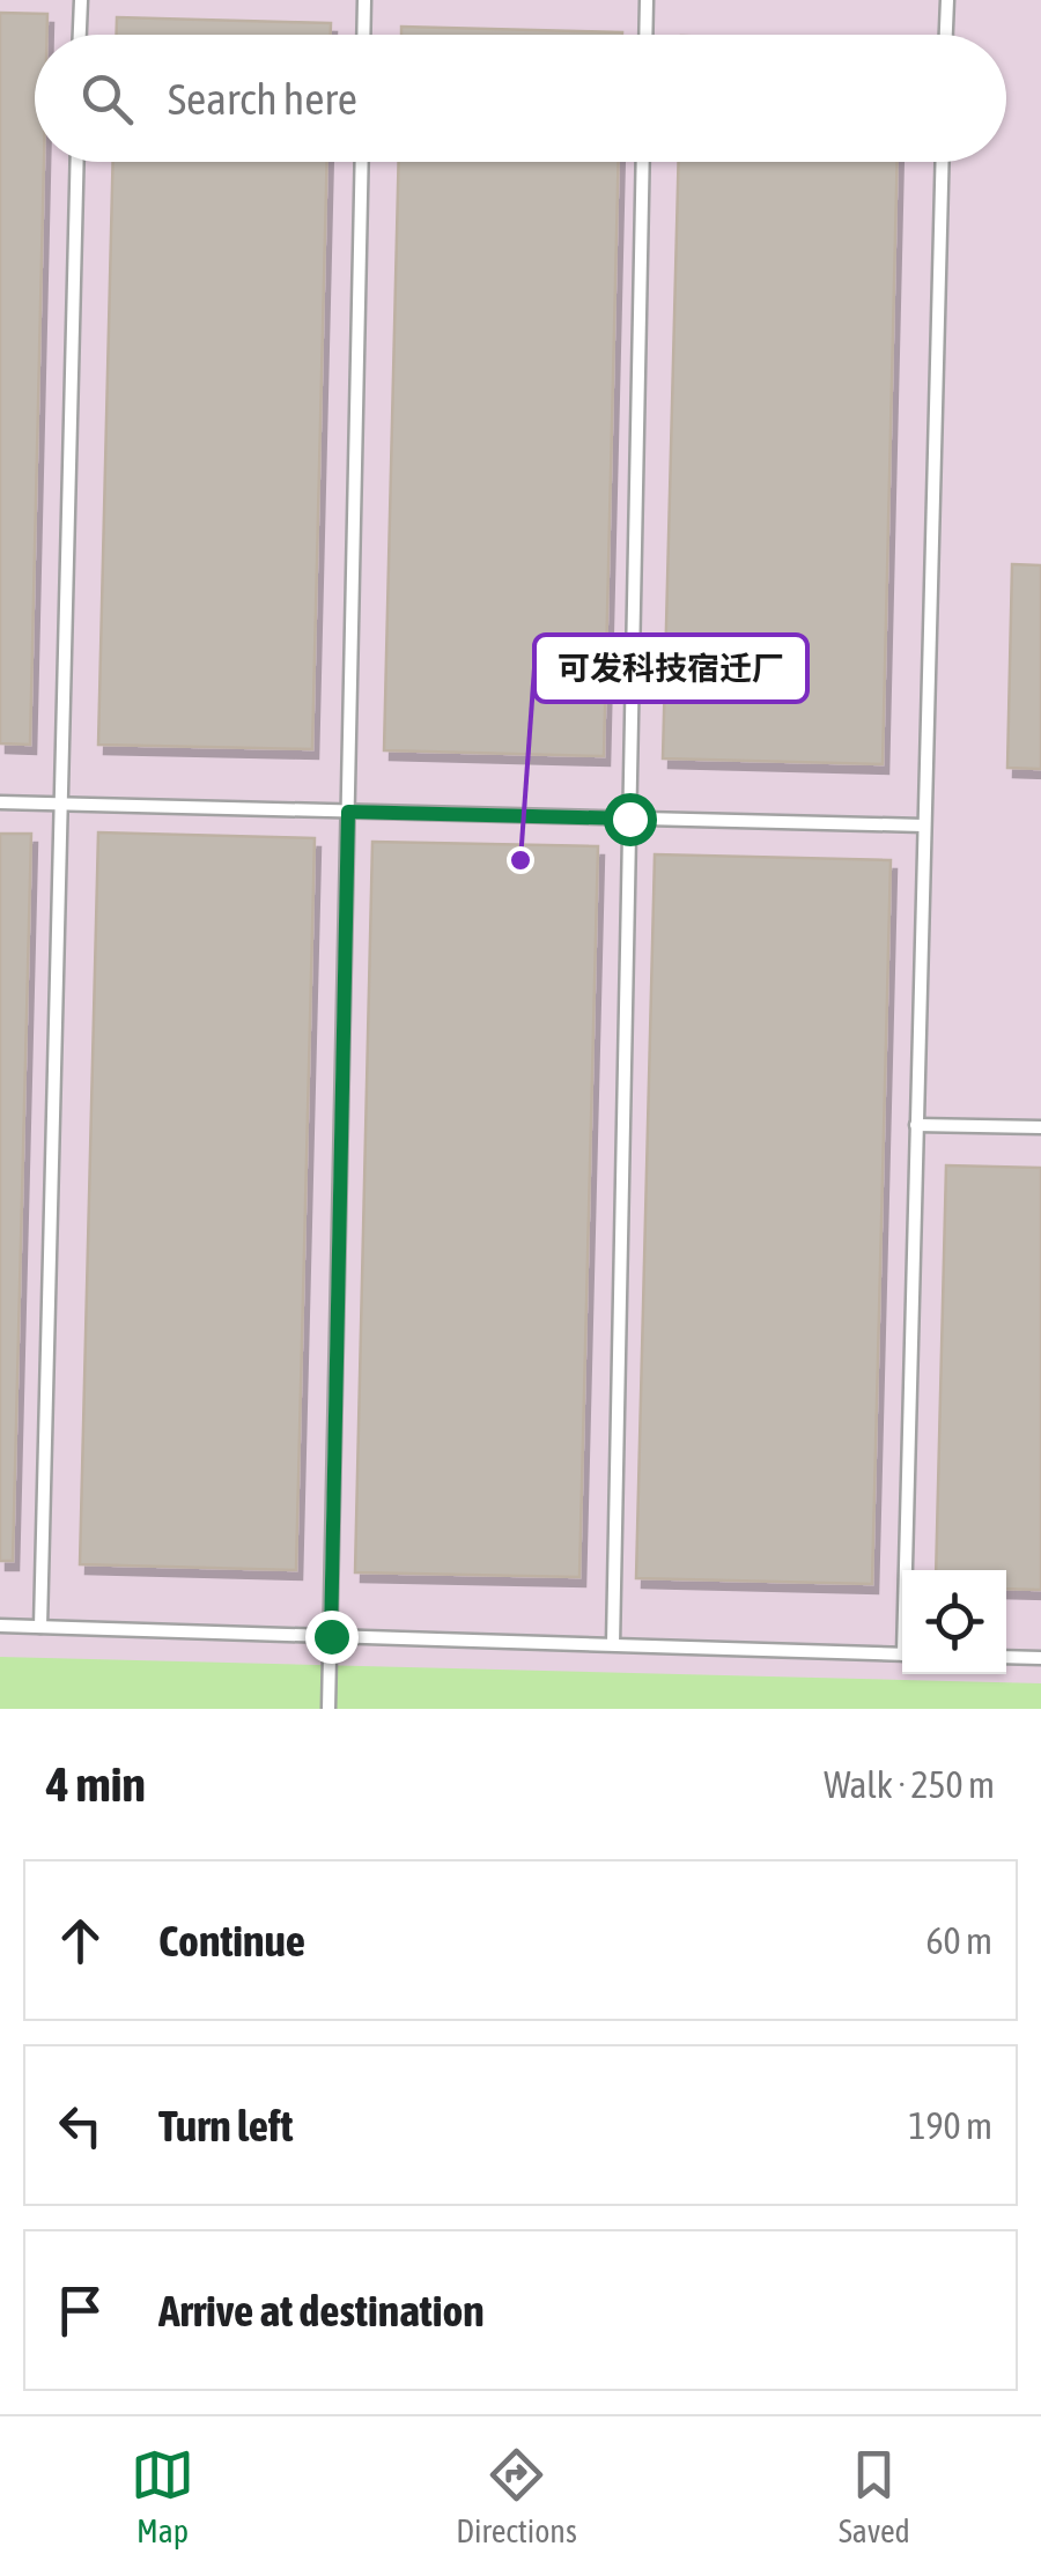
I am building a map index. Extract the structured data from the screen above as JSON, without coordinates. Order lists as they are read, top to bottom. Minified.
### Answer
{"places":["可发科技宿迁厂"],"page":{"search":"Search here","heading":["4 min","Walk · 250 m"],"list":[["Continue","60 m"],["Turn left","190 m"],"Arrive at destination"],"nav":["Map","Directions","Saved"]}}
